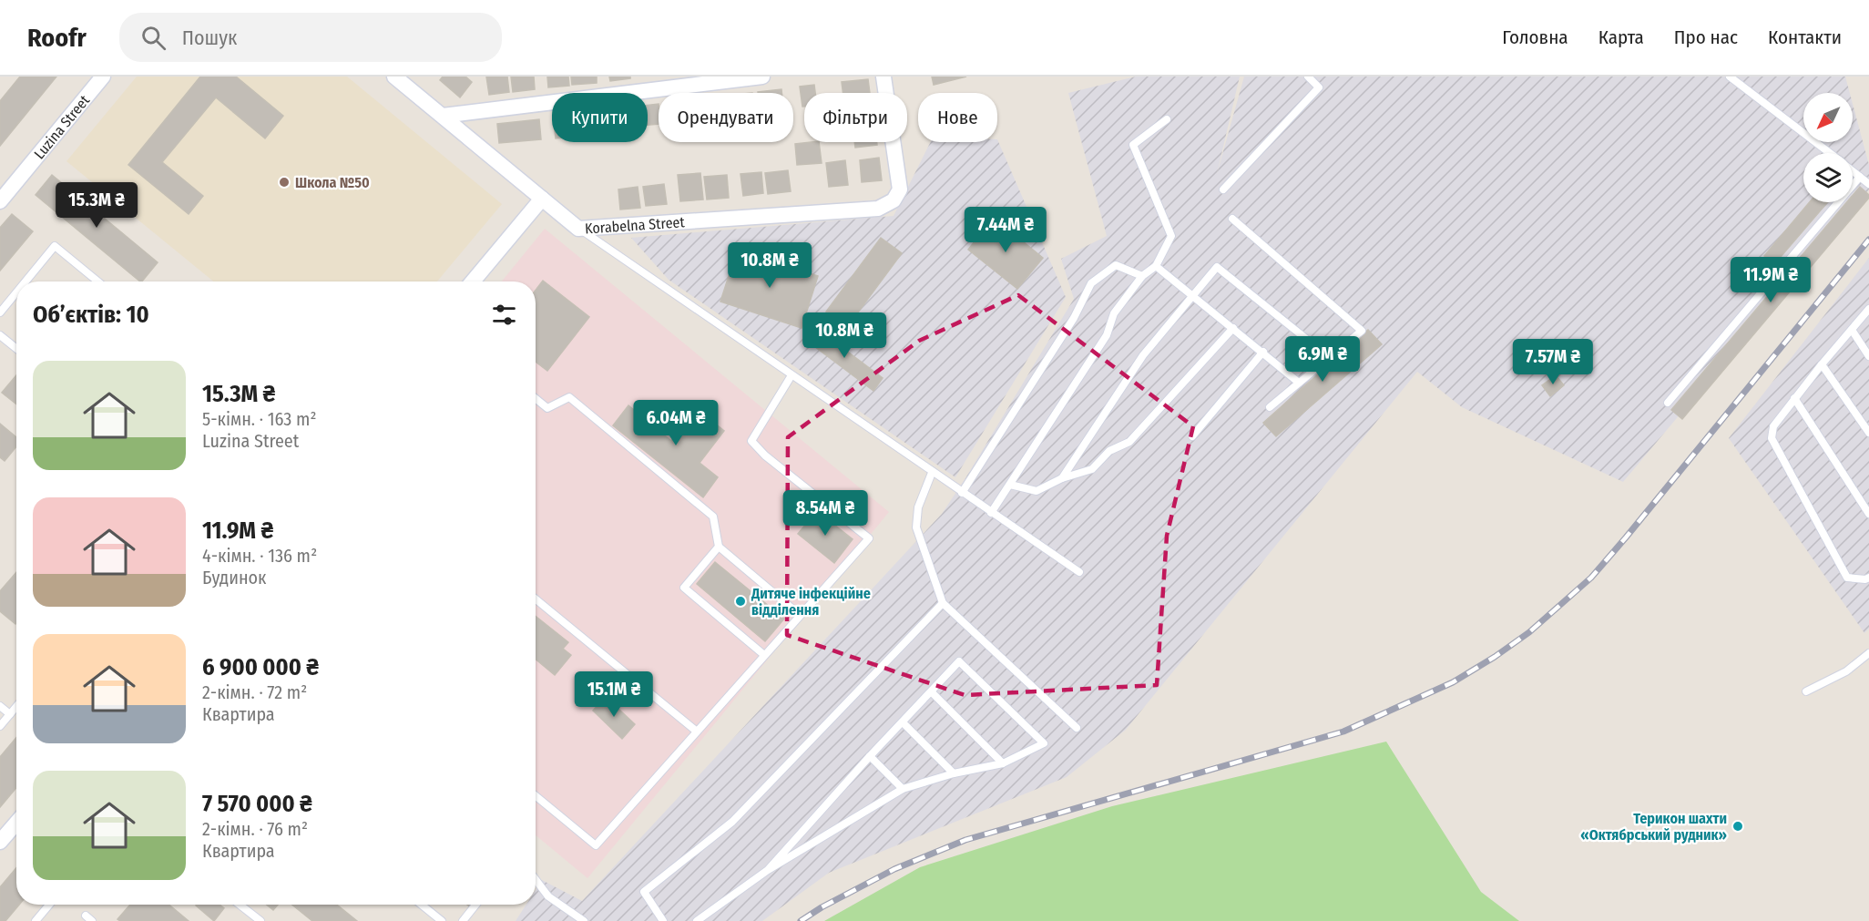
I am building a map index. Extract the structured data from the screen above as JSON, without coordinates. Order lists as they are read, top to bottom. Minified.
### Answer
{"streets":{"street":["Luzina Street","Korabelna Street"]},"places":["Школа №50","Дитяче інфекційне відділення","Терикон шахти «Октябрський рудник»"],"north":"bottom left","page":{"header":"Roofr","search":"Пошук","nav":["Головна","Карта","Про нас","Контакти"],"chip":["Купити","Орендувати","Фільтри","Нове"],"price":["15.3M ₴","7.44M ₴","10.8M ₴","11.9M ₴","10.8M ₴","6.9M ₴","7.57M ₴","6.04M ₴","8.54M ₴","15.1M ₴"],"heading":"Об’єктів: 10","list":[{"name":"15.3M ₴","note":"5-кімн. · 163 m² · Luzina Street"},{"name":"11.9M ₴","note":"4-кімн. · 136 m² · Будинок"},{"name":"6 900 000 ₴","note":"2-кімн. · 72 m² · Квартира"},{"name":"7 570 000 ₴","note":"2-кімн. · 76 m² · Квартира"}]}}
